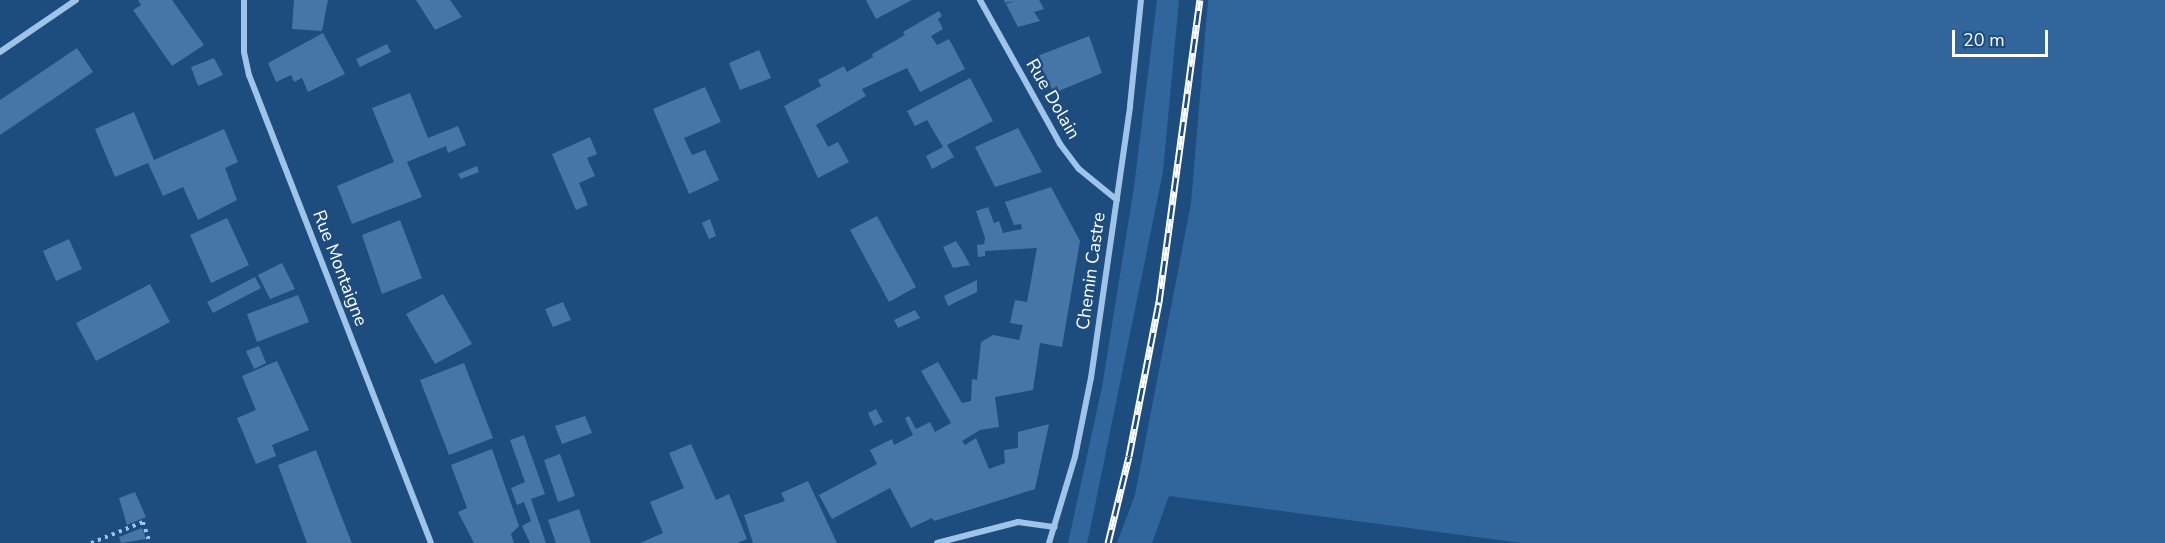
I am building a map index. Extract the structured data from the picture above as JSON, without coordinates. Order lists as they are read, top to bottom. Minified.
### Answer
{"streets":{"street":["Rue Dolain","Rue Montaigne","Chemin Castre"]},"crossings":[["Rue Dolain","Chemin Castre"]],"scale_bar":"20 m"}
